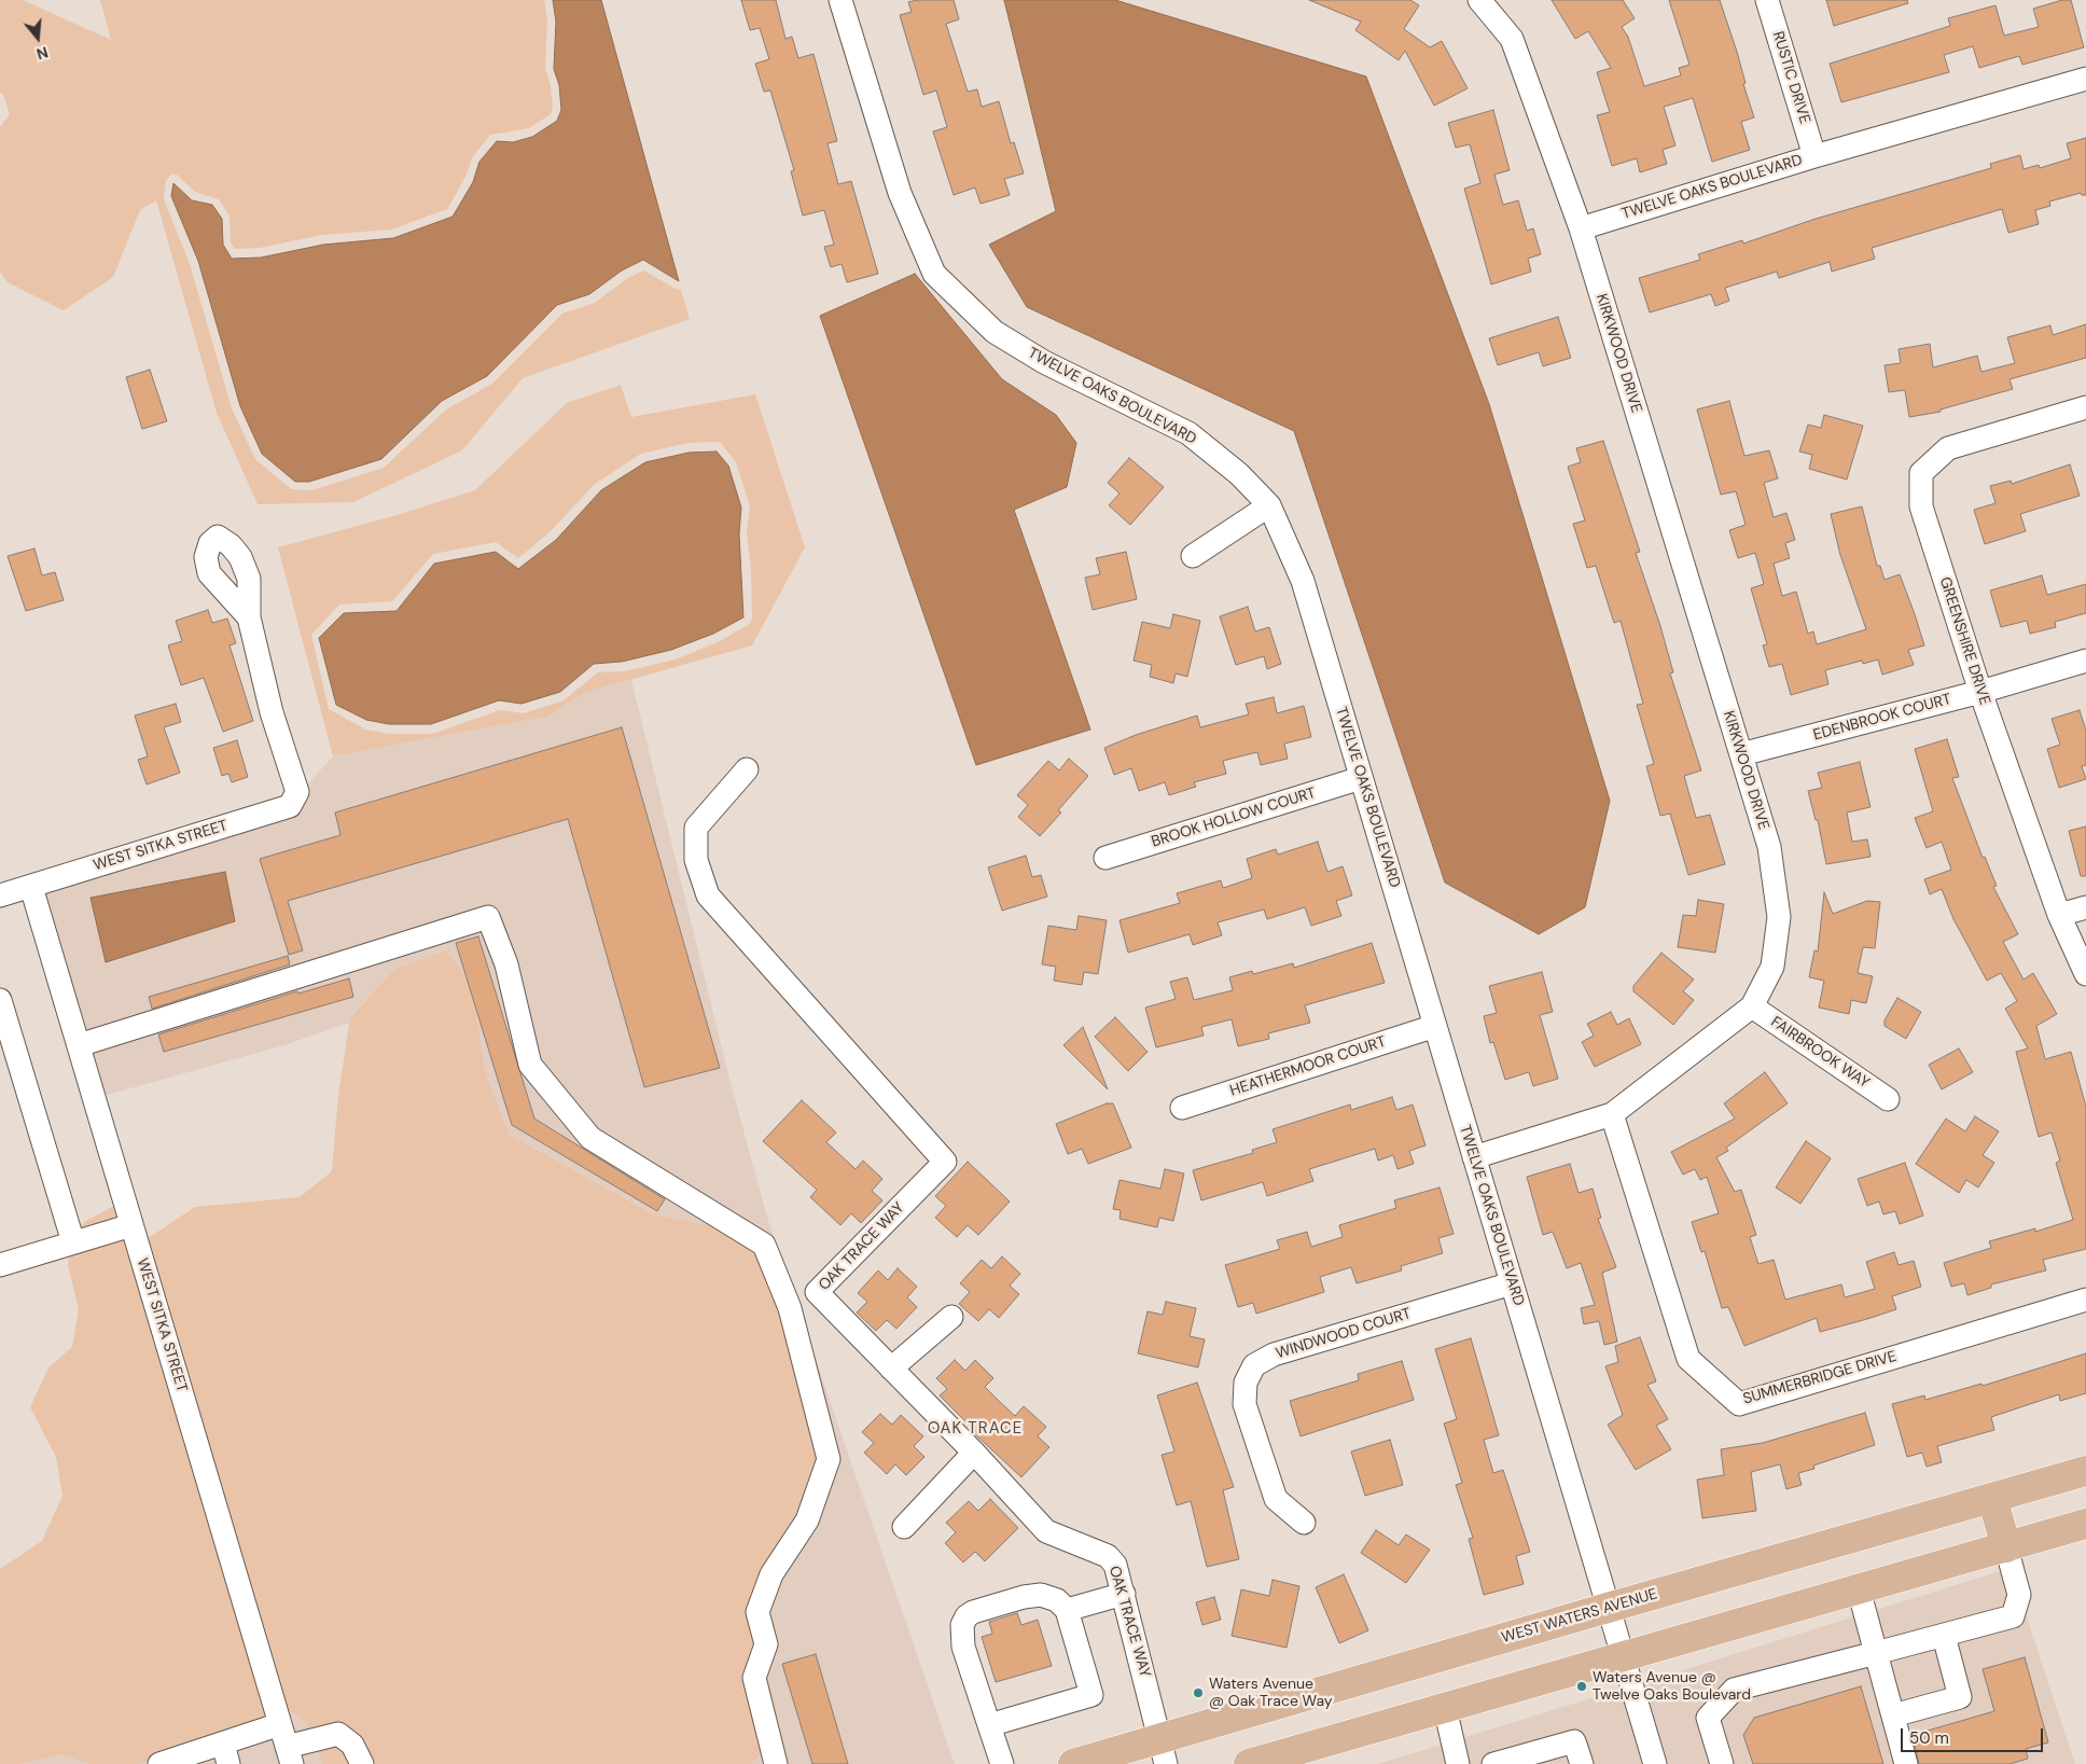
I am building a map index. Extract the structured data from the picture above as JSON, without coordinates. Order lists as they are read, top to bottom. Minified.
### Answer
{"streets":{"main road":["WEST WATERS AVENUE"],"street":["RUSTIC DRIVE","TWELVE OAKS BOULEVARD","KIRKWOOD DRIVE","GREENSHIRE DRIVE","EDENBROOK COURT","BROOK HOLLOW COURT","WEST SITKA STREET","FAIRBROOK WAY","HEATHERMOOR COURT","OAK TRACE WAY","WINDWOOD COURT","SUMMERBRIDGE DRIVE"]},"crossings":[["RUSTIC DRIVE","TWELVE OAKS BOULEVARD"],["TWELVE OAKS BOULEVARD","KIRKWOOD DRIVE"],["TWELVE OAKS BOULEVARD","BROOK HOLLOW COURT"],["TWELVE OAKS BOULEVARD","HEATHERMOOR COURT"],["TWELVE OAKS BOULEVARD","WINDWOOD COURT"],["TWELVE OAKS BOULEVARD","WEST WATERS AVENUE"],["KIRKWOOD DRIVE","EDENBROOK COURT"],["KIRKWOOD DRIVE","FAIRBROOK WAY"],["KIRKWOOD DRIVE","SUMMERBRIDGE DRIVE"],["GREENSHIRE DRIVE","EDENBROOK COURT"],["OAK TRACE WAY","WEST WATERS AVENUE"]],"districts":["OAK TRACE"],"places":["Waters Avenue @ Twelve Oaks Boulevard","Waters Avenue @ Oak Trace Way"],"scale_bar":"50 m","north":"bottom"}
